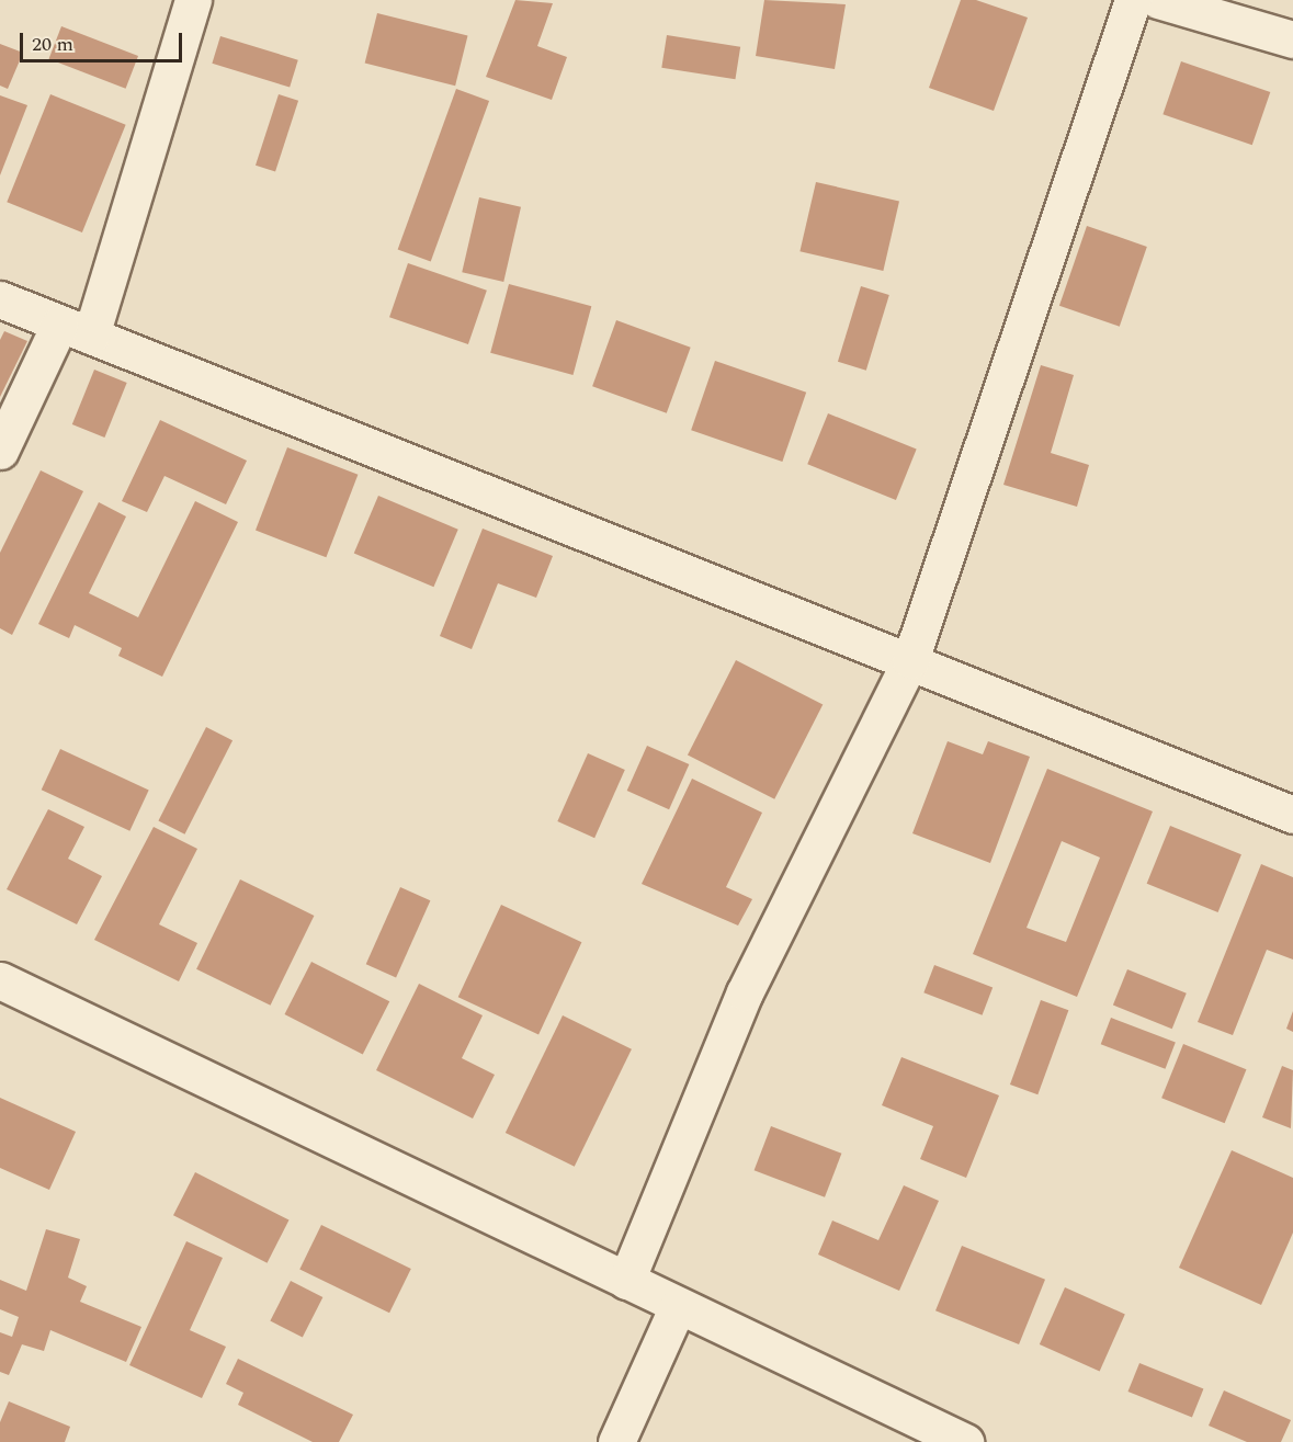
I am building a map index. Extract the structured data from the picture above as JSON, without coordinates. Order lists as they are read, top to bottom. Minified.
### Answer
{"scale_bar":"20 m"}
